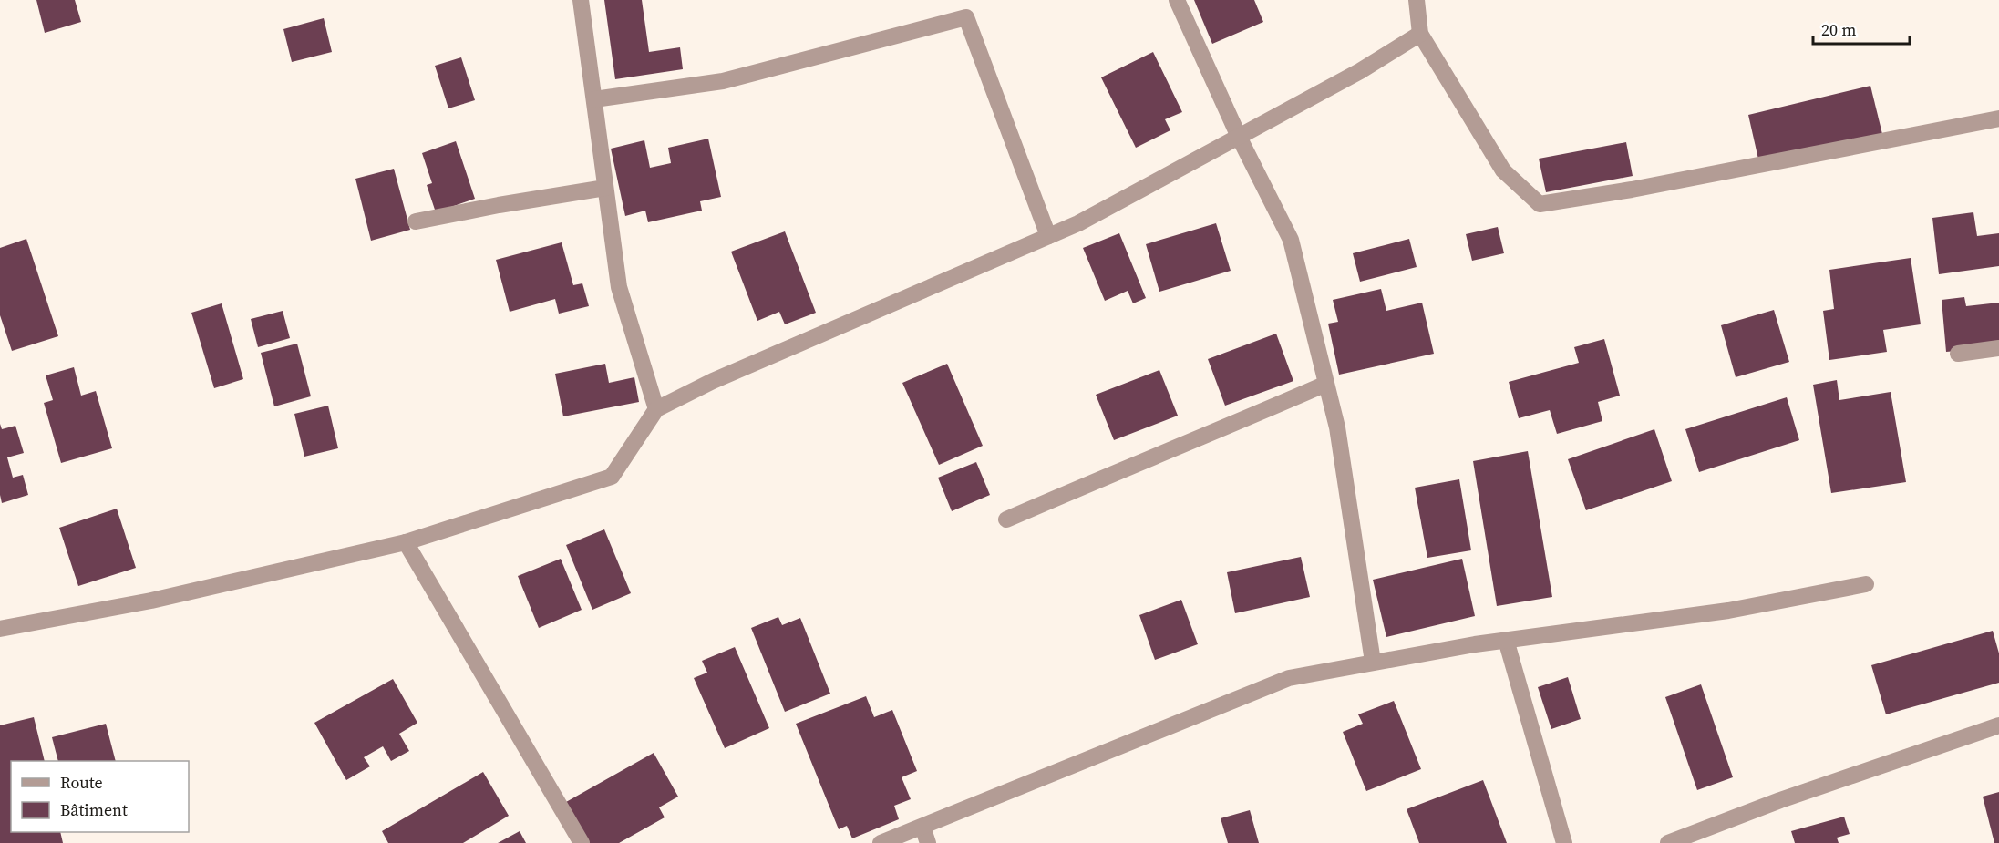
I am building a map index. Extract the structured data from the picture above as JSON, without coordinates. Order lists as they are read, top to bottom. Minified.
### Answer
{"legend":["Route","Bâtiment"],"scale_bar":"20 m"}
